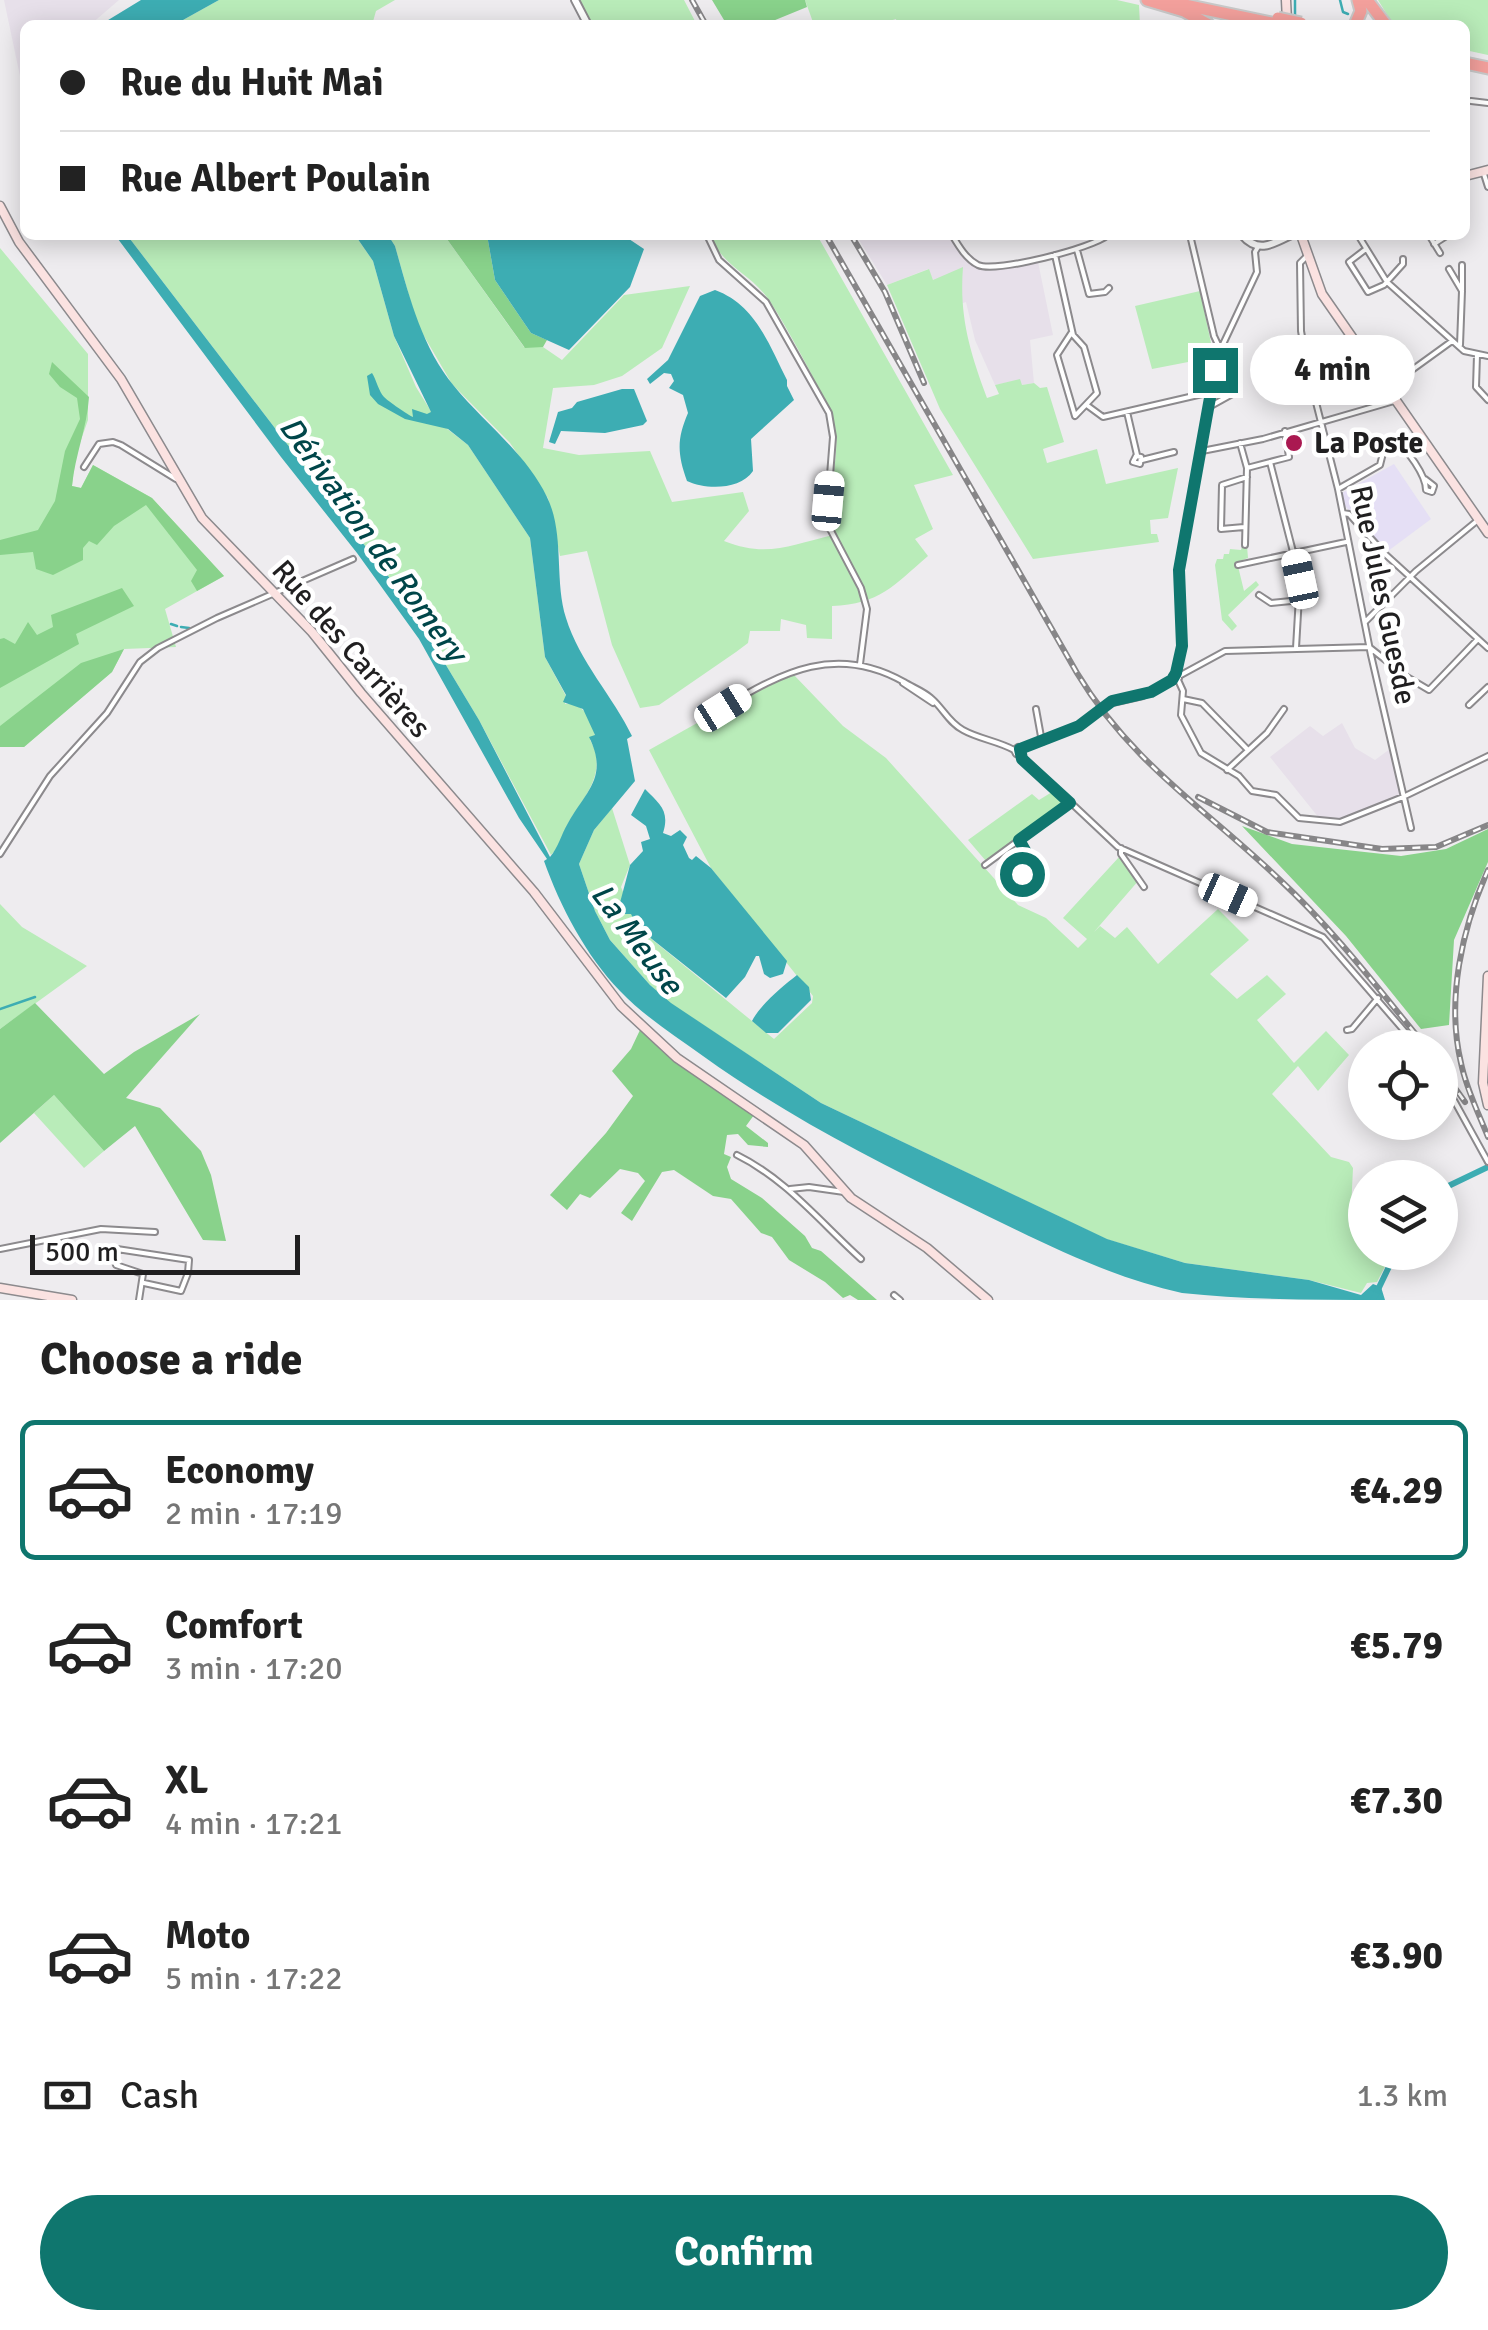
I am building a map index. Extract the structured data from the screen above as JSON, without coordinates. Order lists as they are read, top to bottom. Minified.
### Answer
{"streets":{"main road":["Rue des Carrières"],"street":["Rue Jules Guesde"]},"water":["Dérivation de Romery","La Meuse"],"places":["La Poste"],"scale_bar":"500 m","page":{"banner":["Rue du Huit Mai","Rue Albert Poulain"],"bubble":"4 min","scale":"500 m","heading":"Choose a ride","list":[{"name":"Economy","note":"2 min · 17:19","value":"€4.29"},{"name":"Comfort","note":"3 min · 17:20","value":"€5.79"},{"name":"XL","note":"4 min · 17:21","value":"€7.30"},{"name":"Moto","note":"5 min · 17:22","value":"€3.90"}],"pay":["Cash","1.3 km"],"buttons":"Confirm"}}
